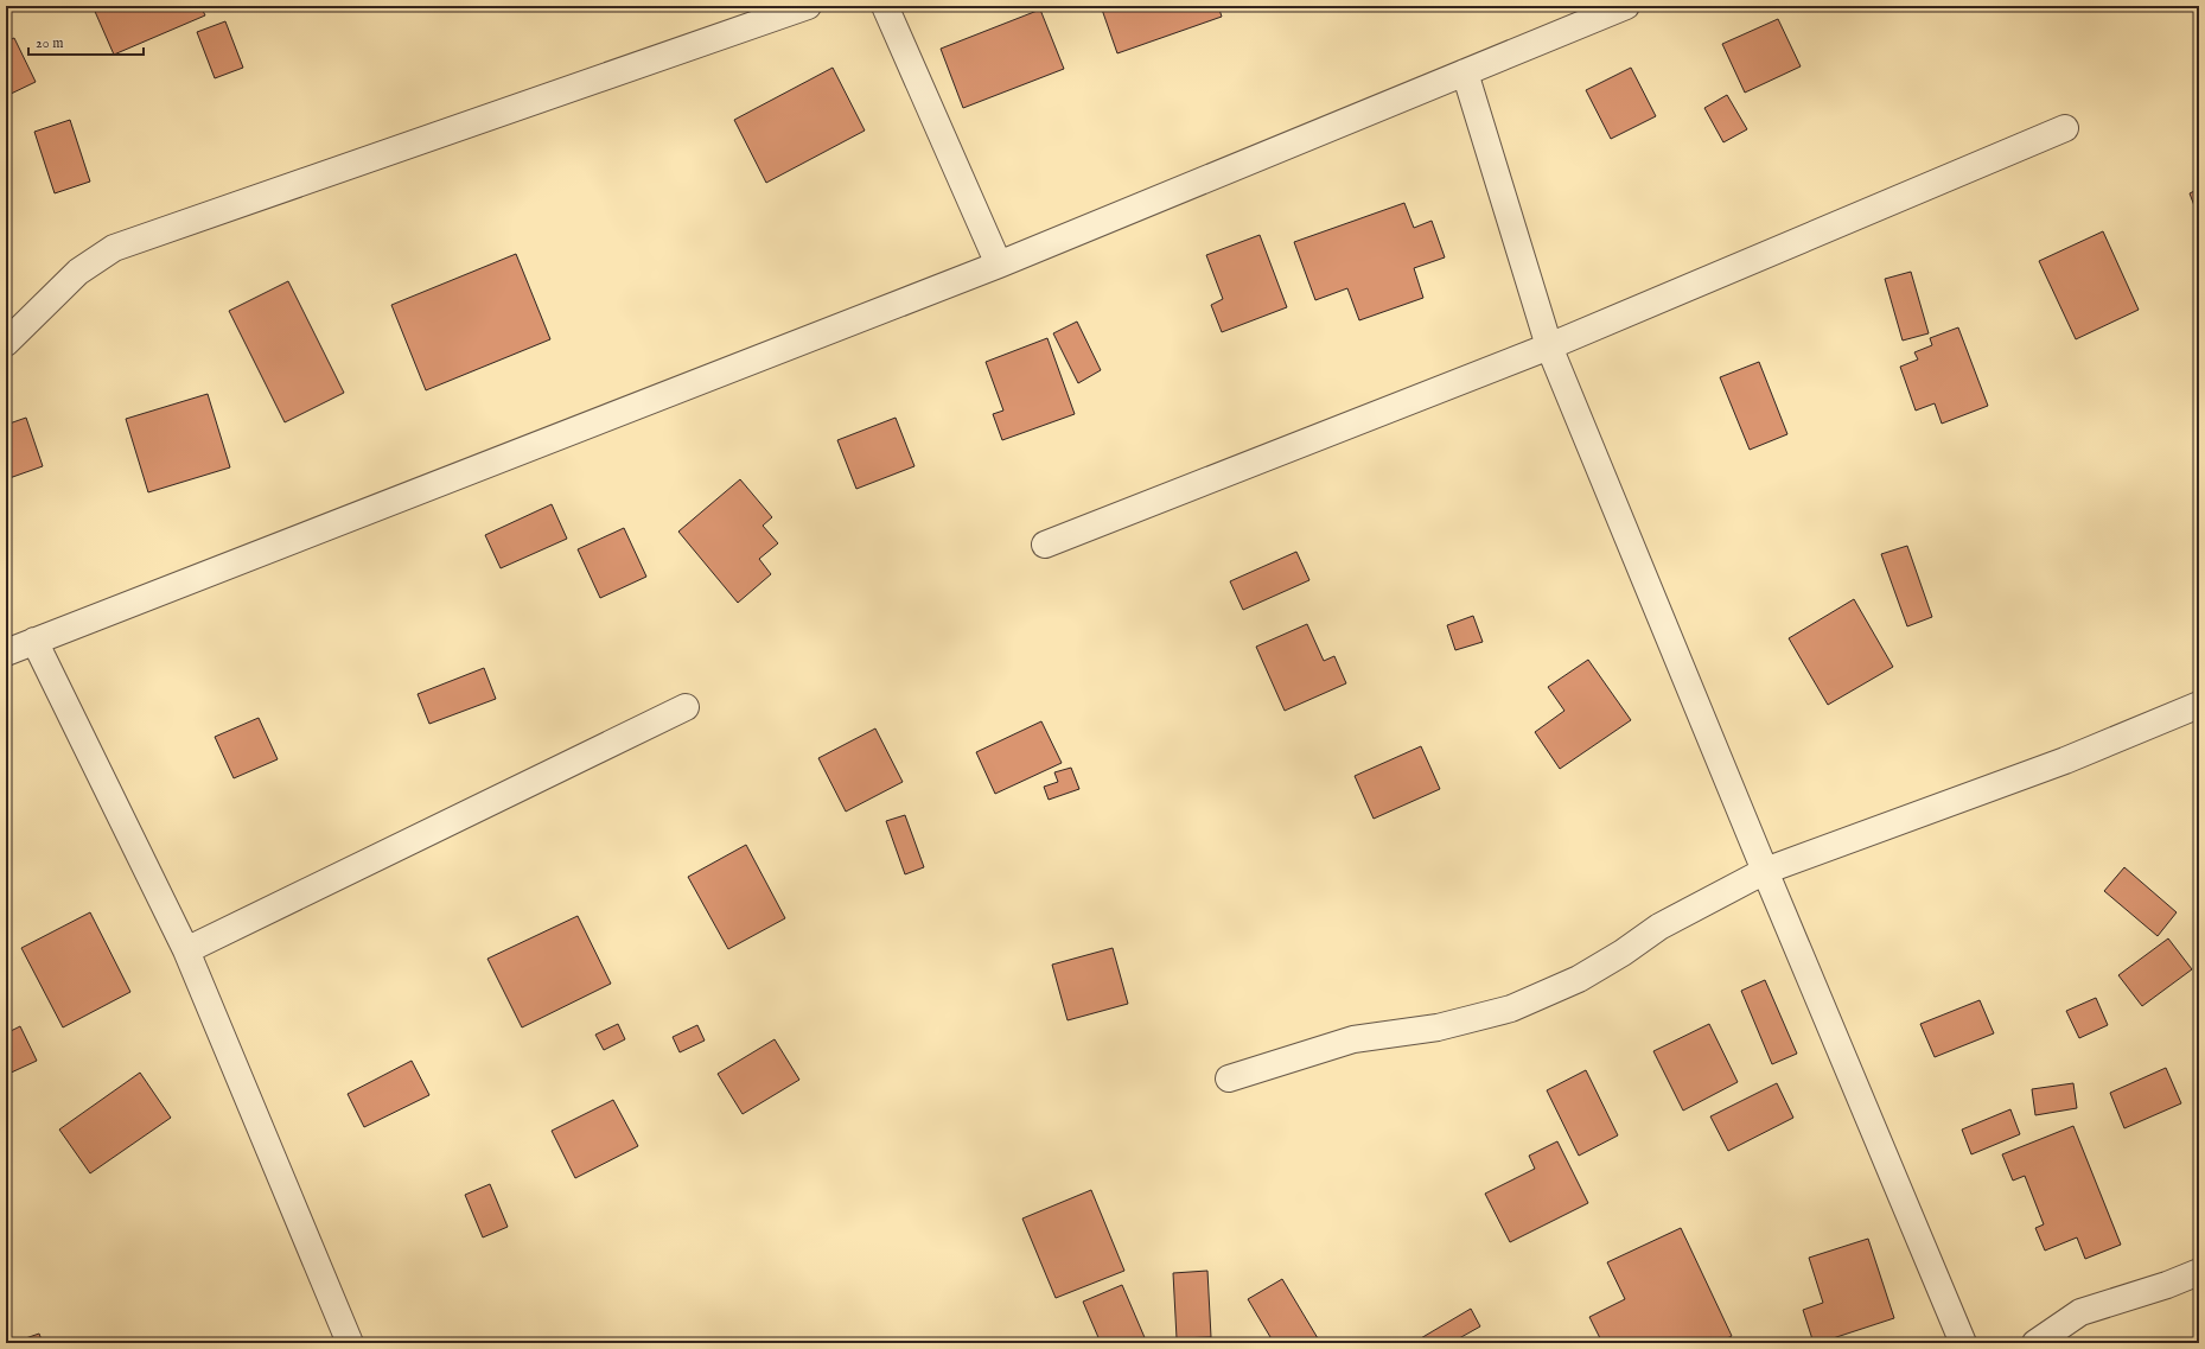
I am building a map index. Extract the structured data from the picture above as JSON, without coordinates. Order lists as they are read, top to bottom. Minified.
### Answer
{"scale_bar":"20 m"}
